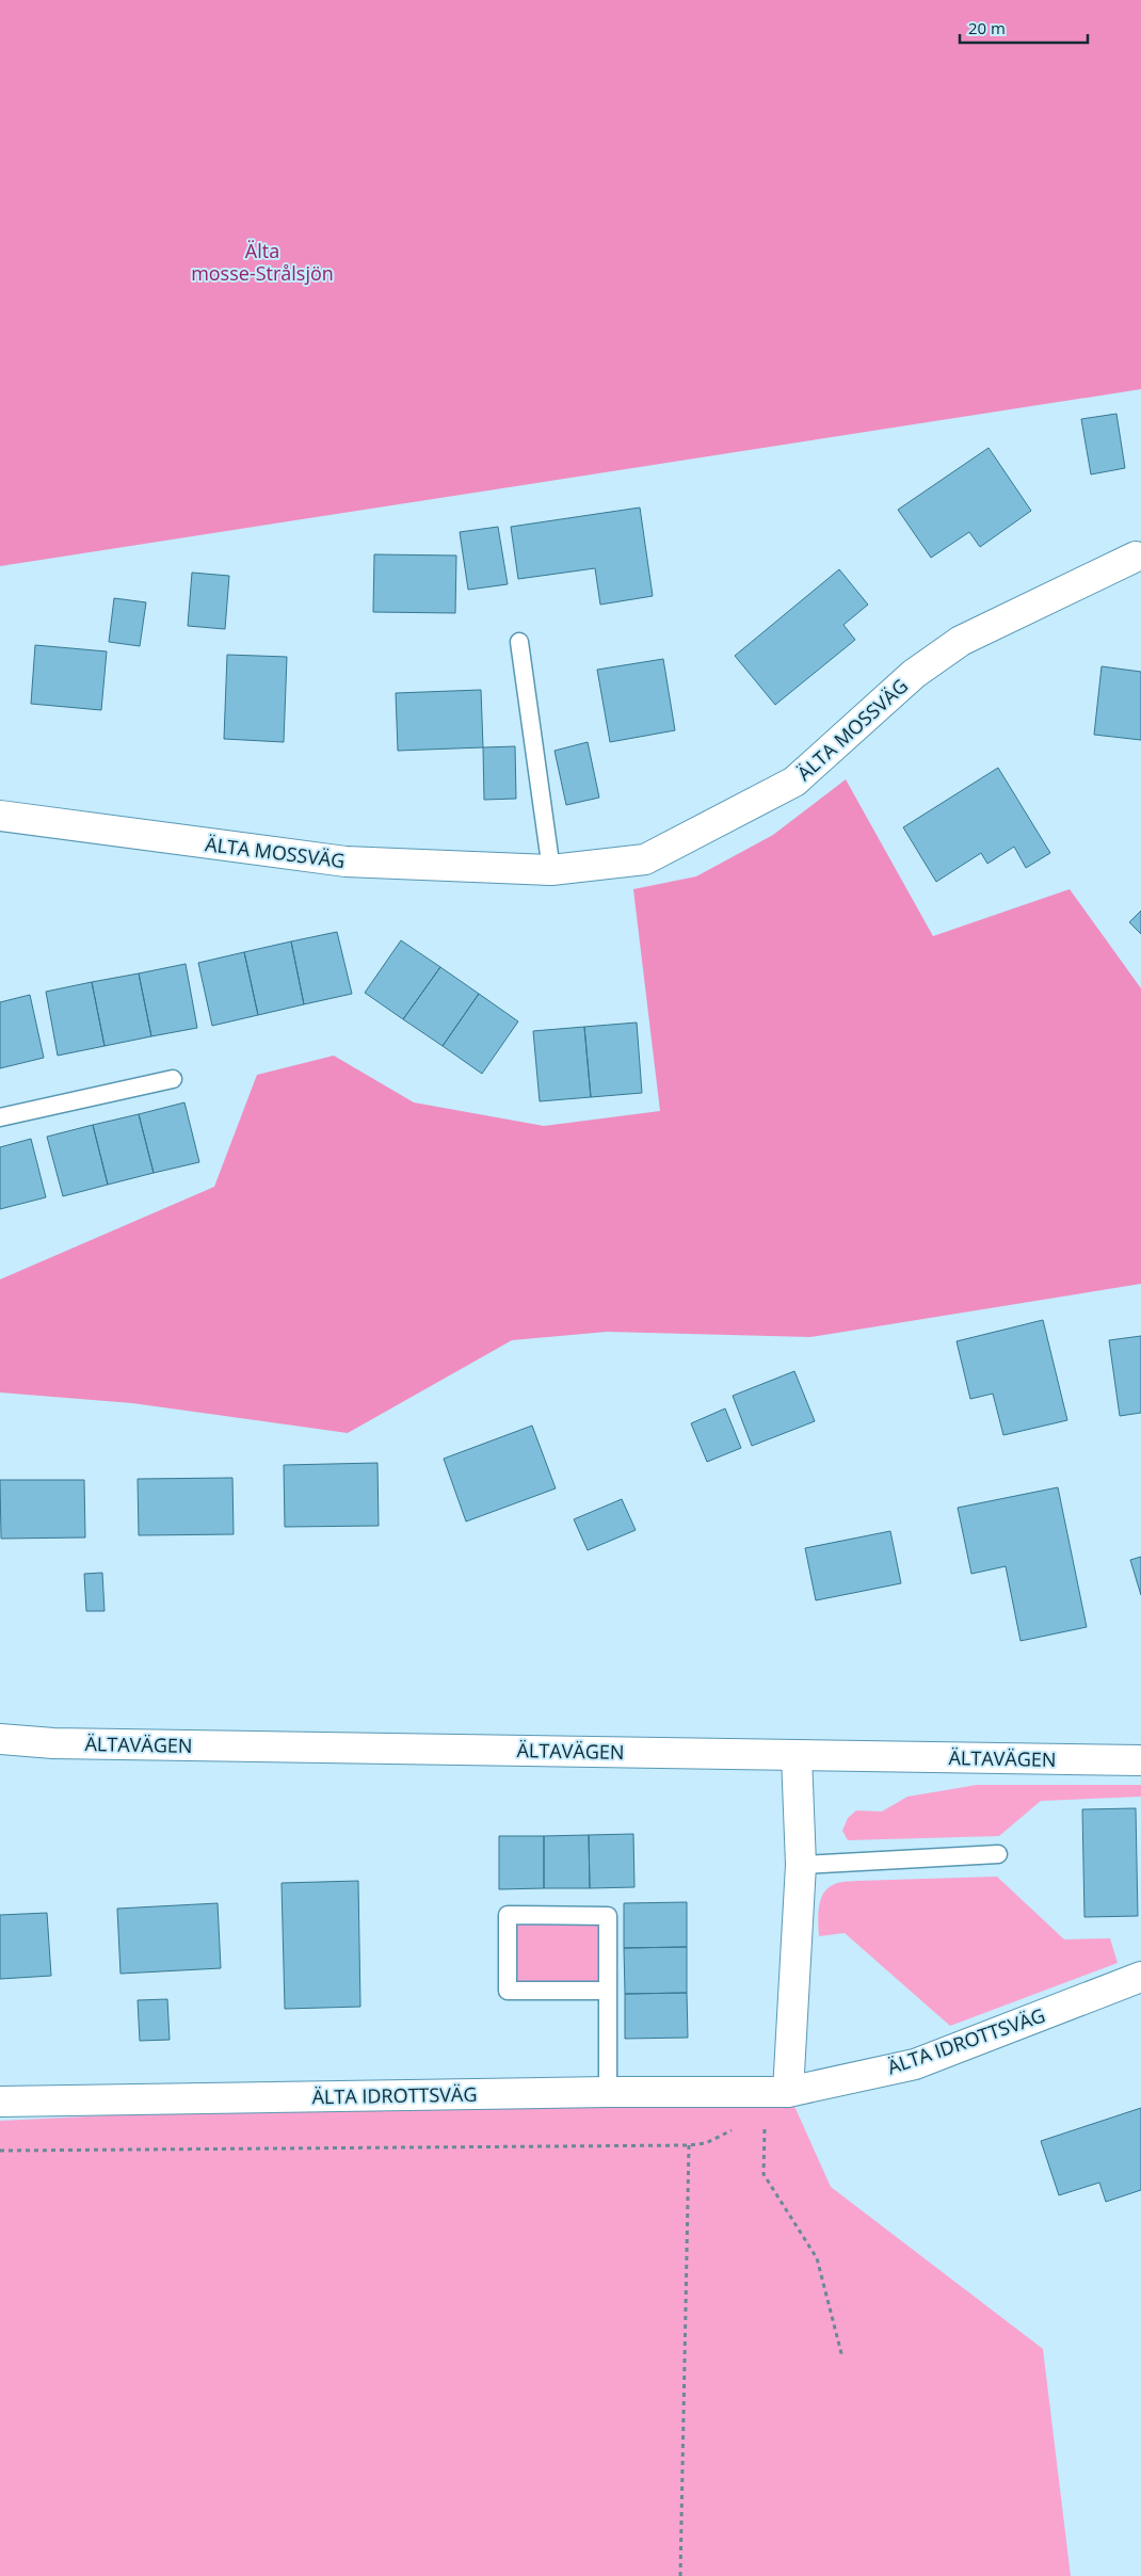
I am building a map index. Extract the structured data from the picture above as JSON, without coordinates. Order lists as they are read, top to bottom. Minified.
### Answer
{"streets":{"street":["ÄLTA MOSSVÄG","ÄLTAVÄGEN","ÄLTA IDROTTSVÄG"]},"parks":["Älta mosse-Strålsjön"],"scale_bar":"20 m"}
